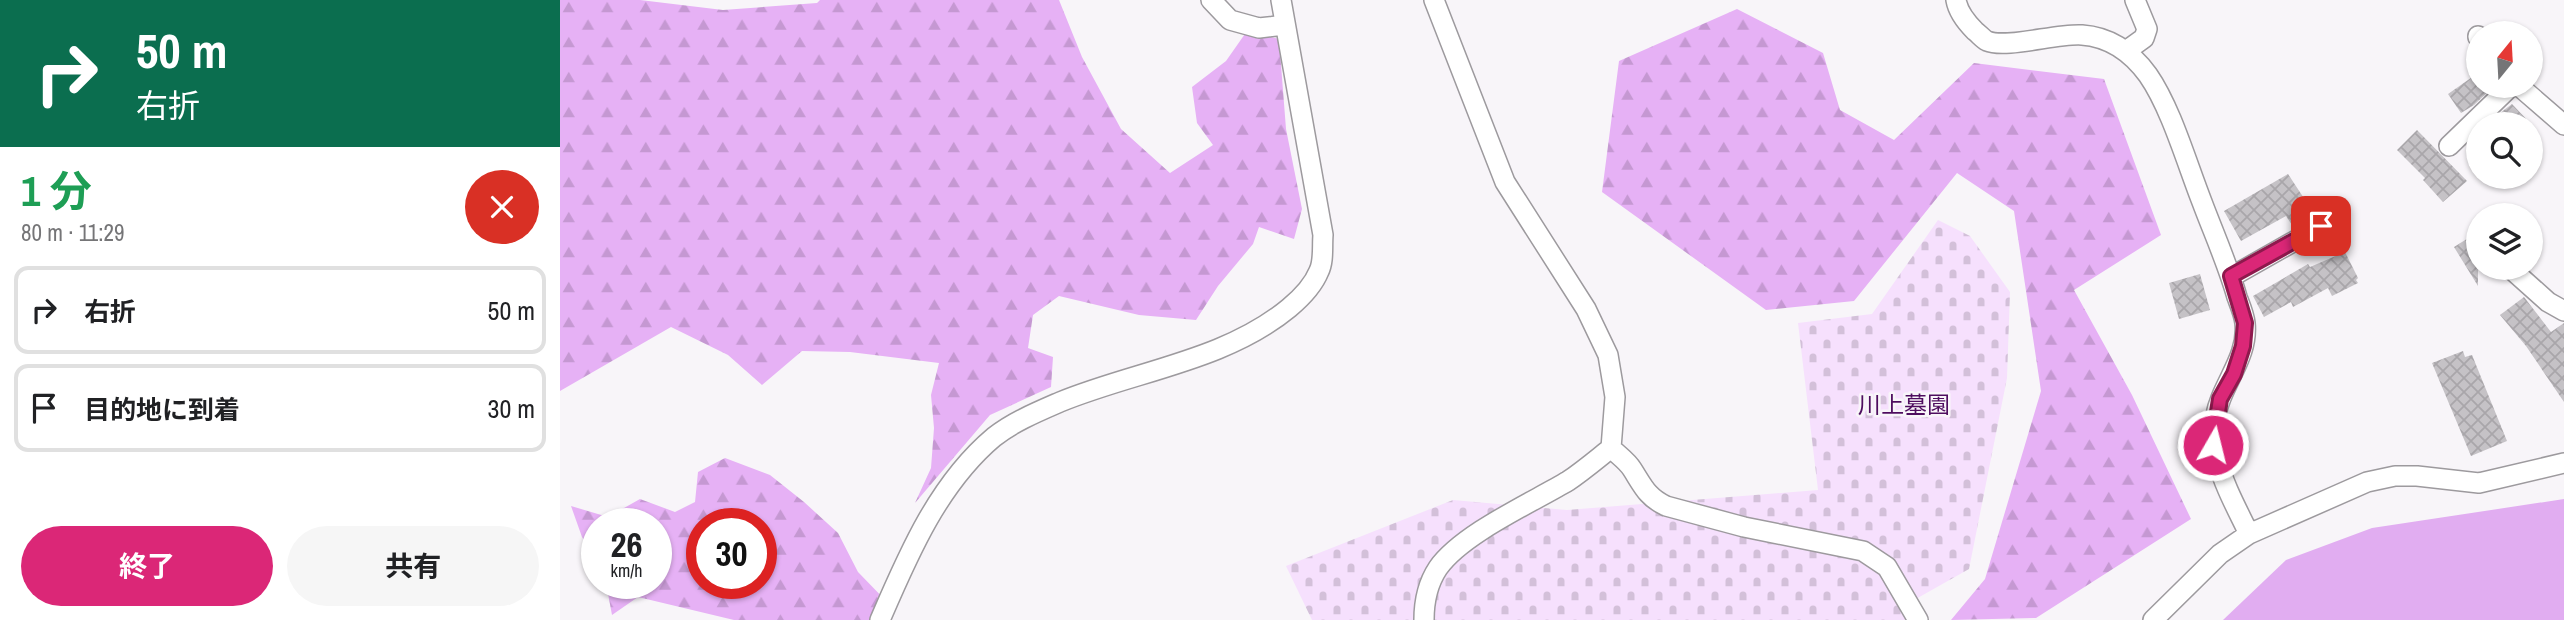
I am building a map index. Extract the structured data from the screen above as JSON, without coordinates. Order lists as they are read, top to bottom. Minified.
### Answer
{"parks":["川上墓園"],"north":"top","page":{"turn":["50 m","右折"],"heading":["1 分","80 m · 11:29"],"list":[{"name":"右折","value":"50 m"},{"name":"目的地に到着","value":"30 m"}],"speed":"26 km/h","limit":"30","buttons":["終了","共有"]}}
